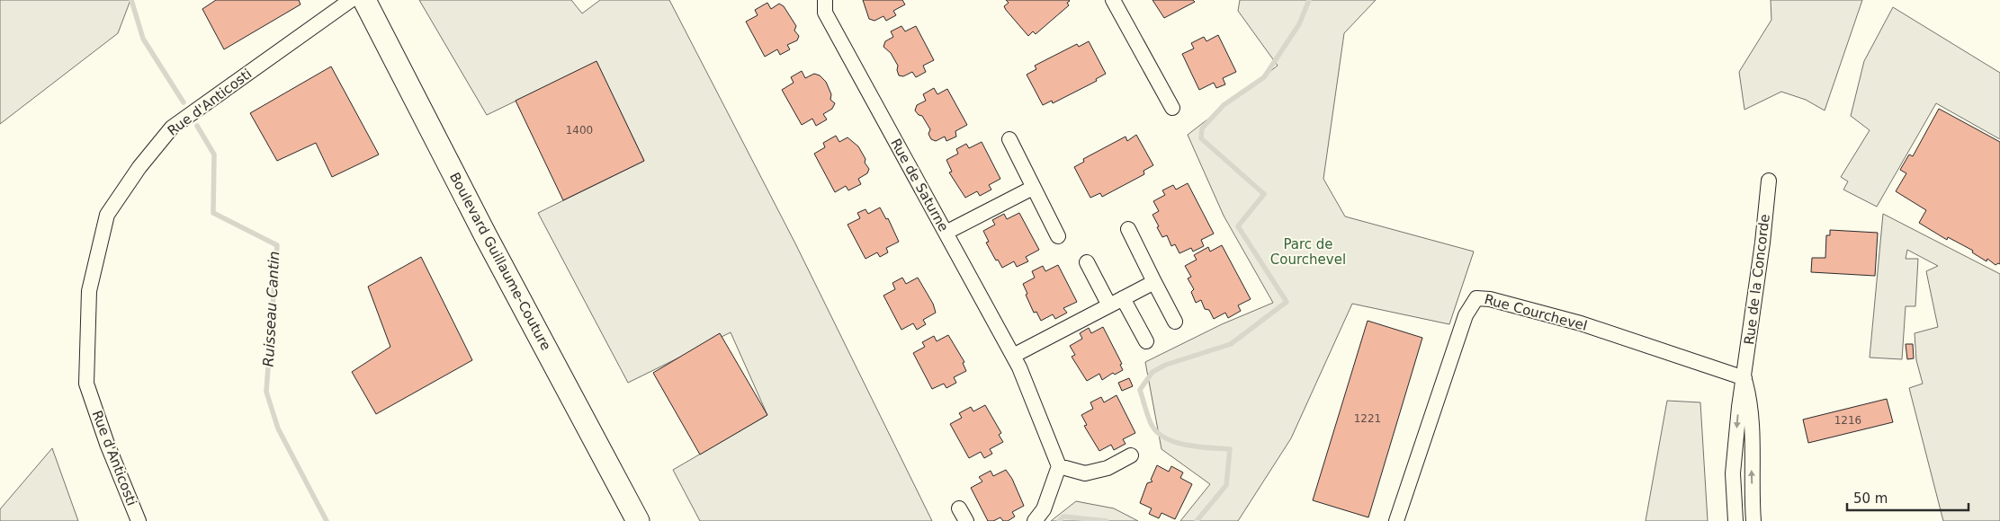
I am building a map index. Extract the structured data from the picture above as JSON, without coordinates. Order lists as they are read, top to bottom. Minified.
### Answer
{"streets":{"main road":["Boulevard Guillaume-Couture"],"street":["Rue d'Anticosti","Rue de Saturne","Rue de la Concorde","Rue Courchevel"]},"crossings":[["Rue de la Concorde","Rue Courchevel"]],"water":["Ruisseau Cantin"],"parks":["Parc de Courchevel"],"house_numbers":["1400","1221","1216"],"scale_bar":"50 m"}
